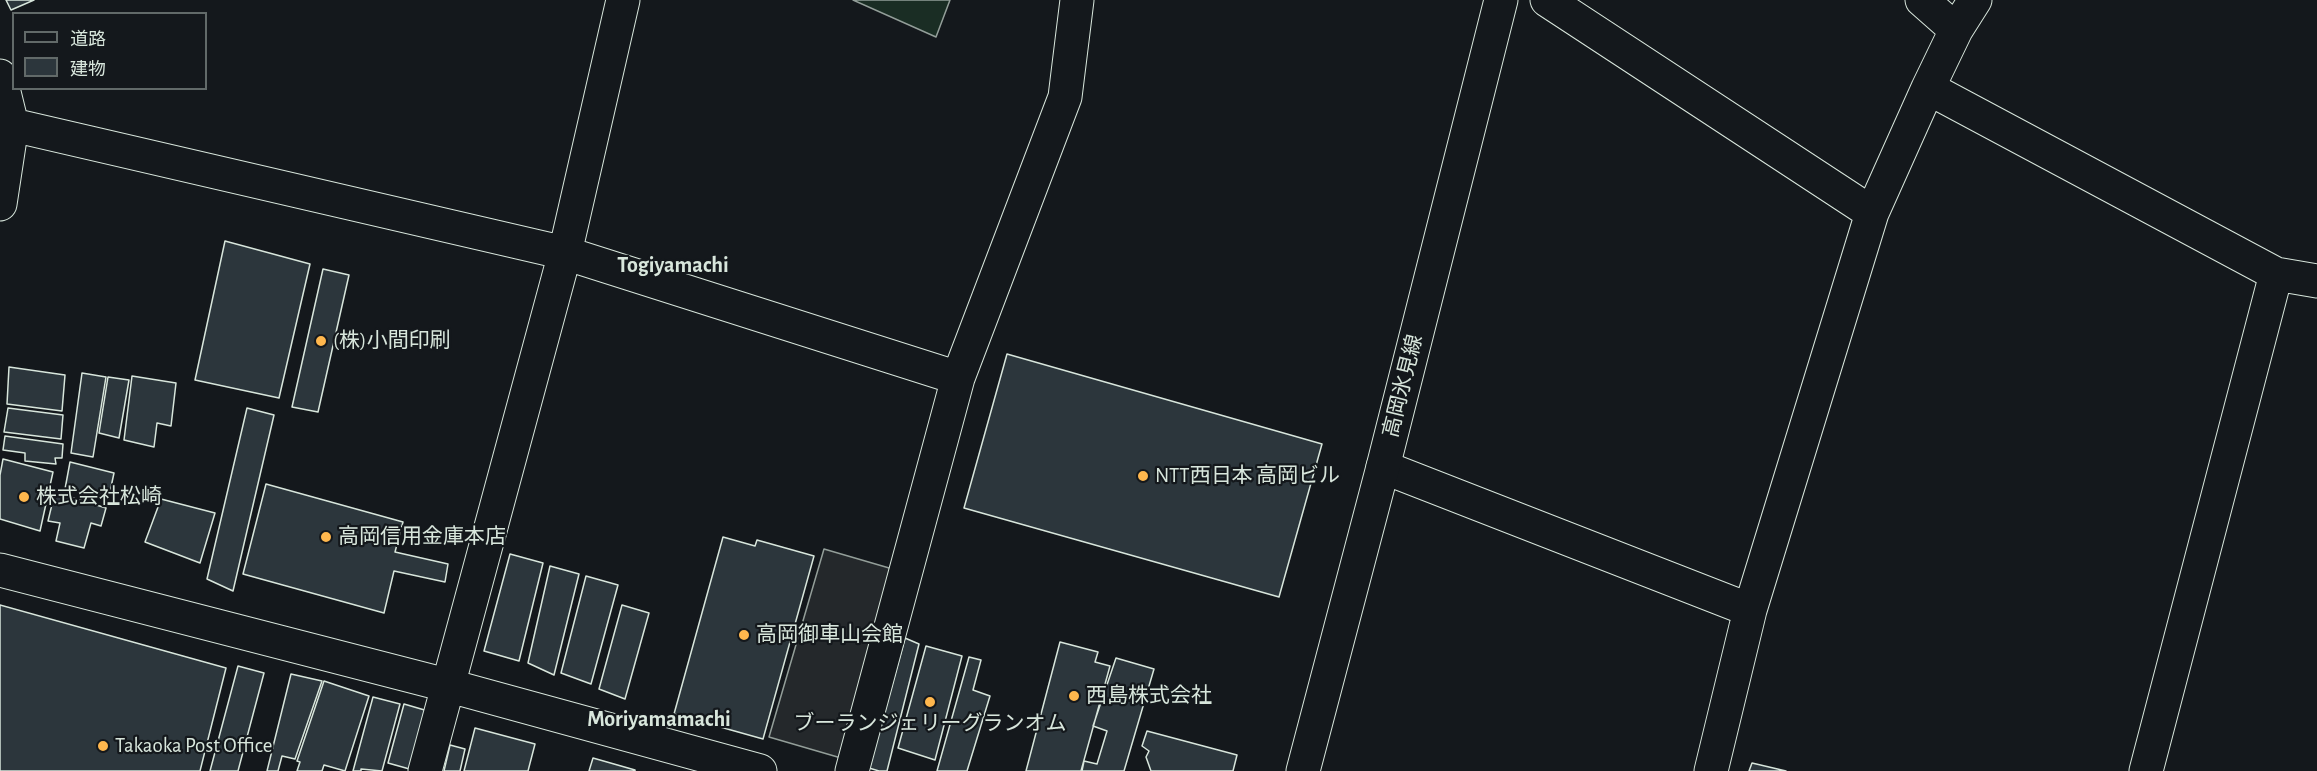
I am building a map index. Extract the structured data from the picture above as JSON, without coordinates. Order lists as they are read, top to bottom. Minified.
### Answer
{"streets":{"street":["高岡氷見線"]},"districts":["Togiyamachi","Moriyamamachi"],"places":["(株)小間印刷","NTT西日本 高岡ビル","株式会社松崎","高岡信用金庫本店","高岡御車山会館","西島株式会社","ブーランジェリーグランオム","Takaoka Post Office"],"legend":["道路","建物"]}
